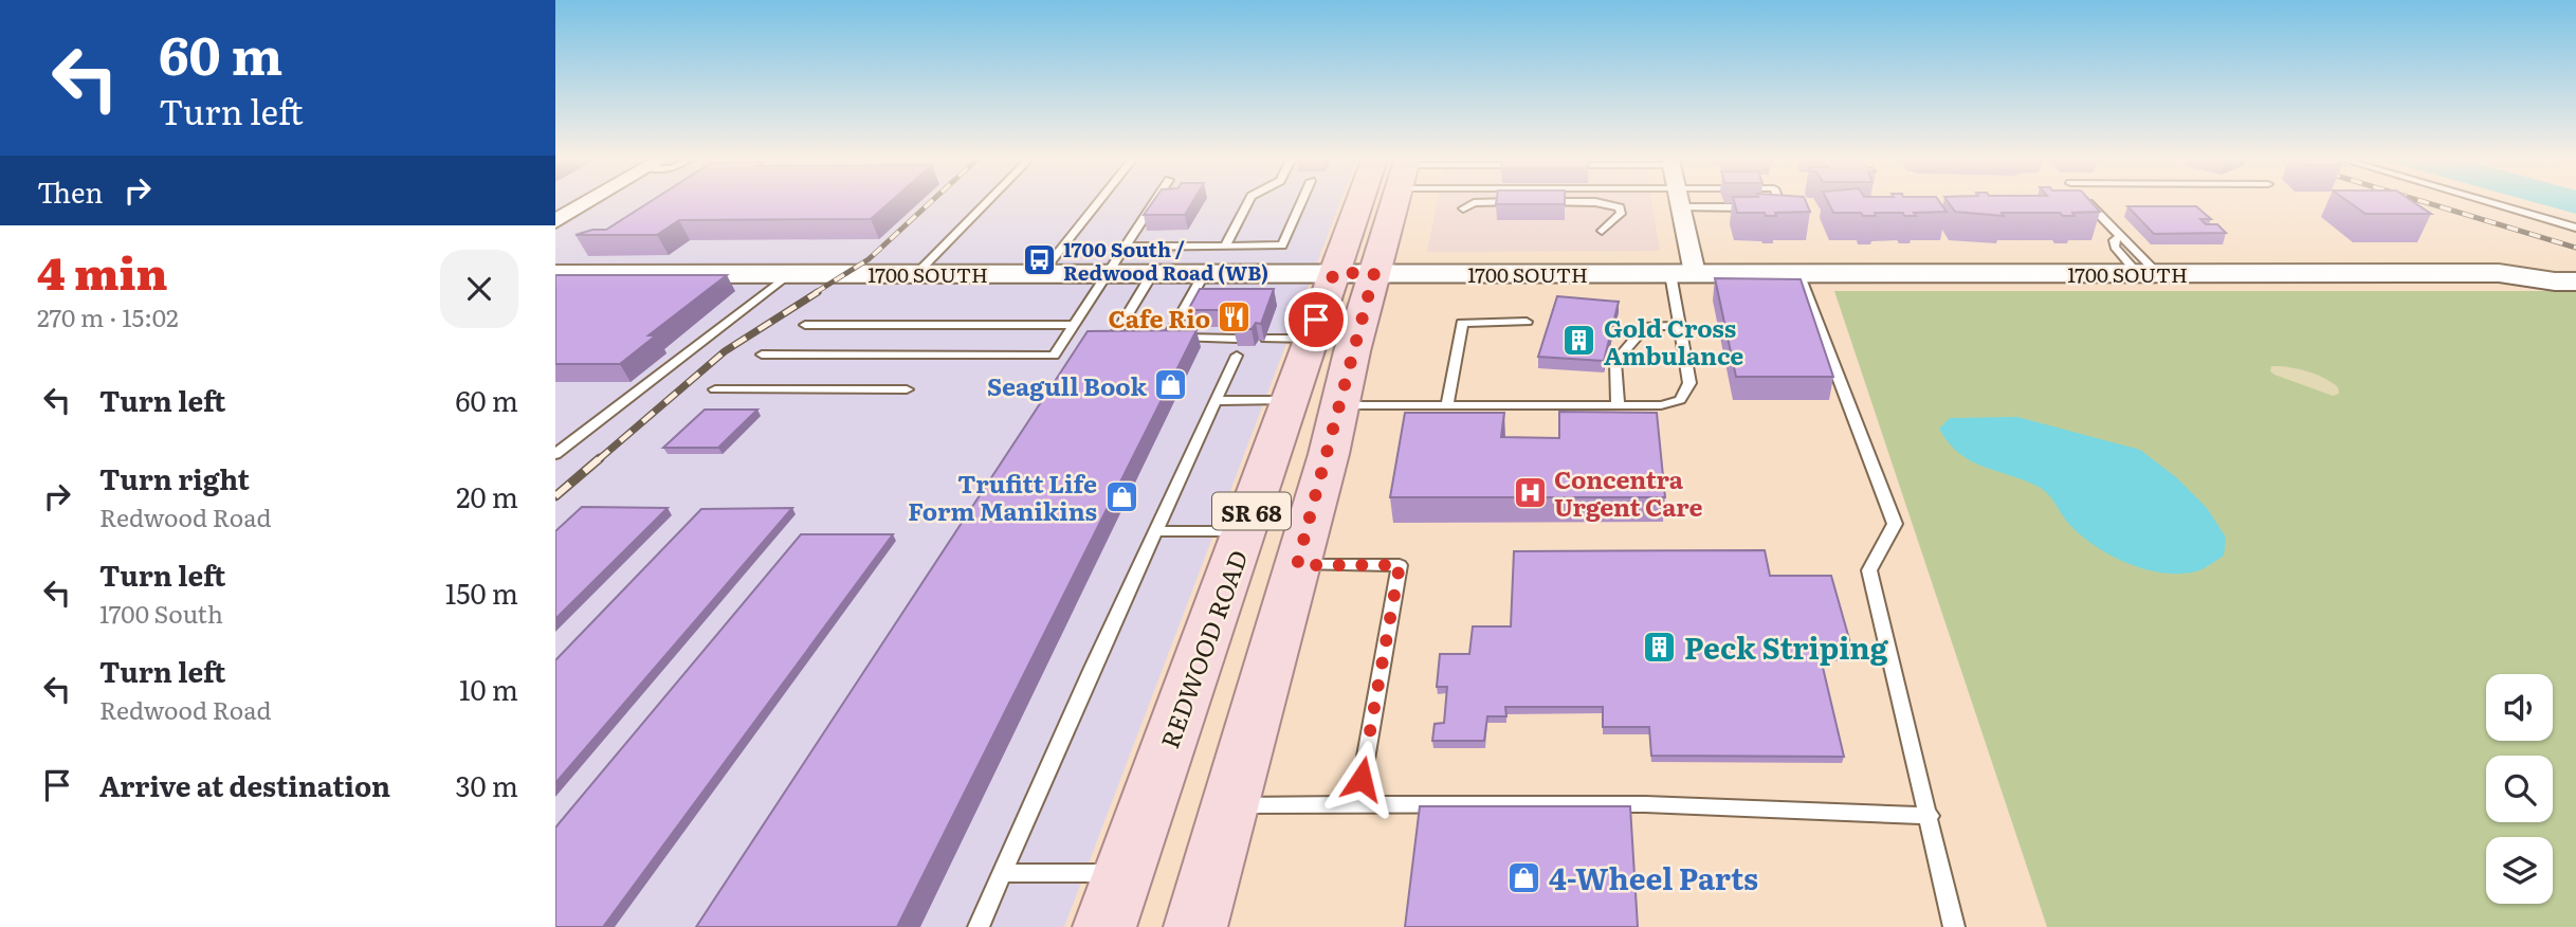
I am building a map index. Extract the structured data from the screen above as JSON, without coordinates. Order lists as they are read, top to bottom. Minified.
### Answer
{"streets":{"main road":["SR 68","REDWOOD ROAD"],"street":["1700 SOUTH"]},"crossings":[["1700 SOUTH","REDWOOD ROAD"]],"places":{"bus stop":["1700 South / Redwood Road (WB)"],"restaurant":["Cafe Rio"],"building":["Gold Cross Ambulance","Peck Striping"],"shop":["Seagull Book","Trufitt Life Form Manikins","4-Wheel Parts"],"hospital":["Concentra Urgent Care"]},"page":{"turn":["60 m","Turn left"],"then":"Then","heading":["4 min","270 m · 15:02"],"list":[{"name":"Turn left","value":"60 m"},{"name":"Turn right","note":"Redwood Road","value":"20 m"},{"name":"Turn left","note":"1700 South","value":"150 m"},{"name":"Turn left","note":"Redwood Road","value":"10 m"},{"name":"Arrive at destination","value":"30 m"}]}}
